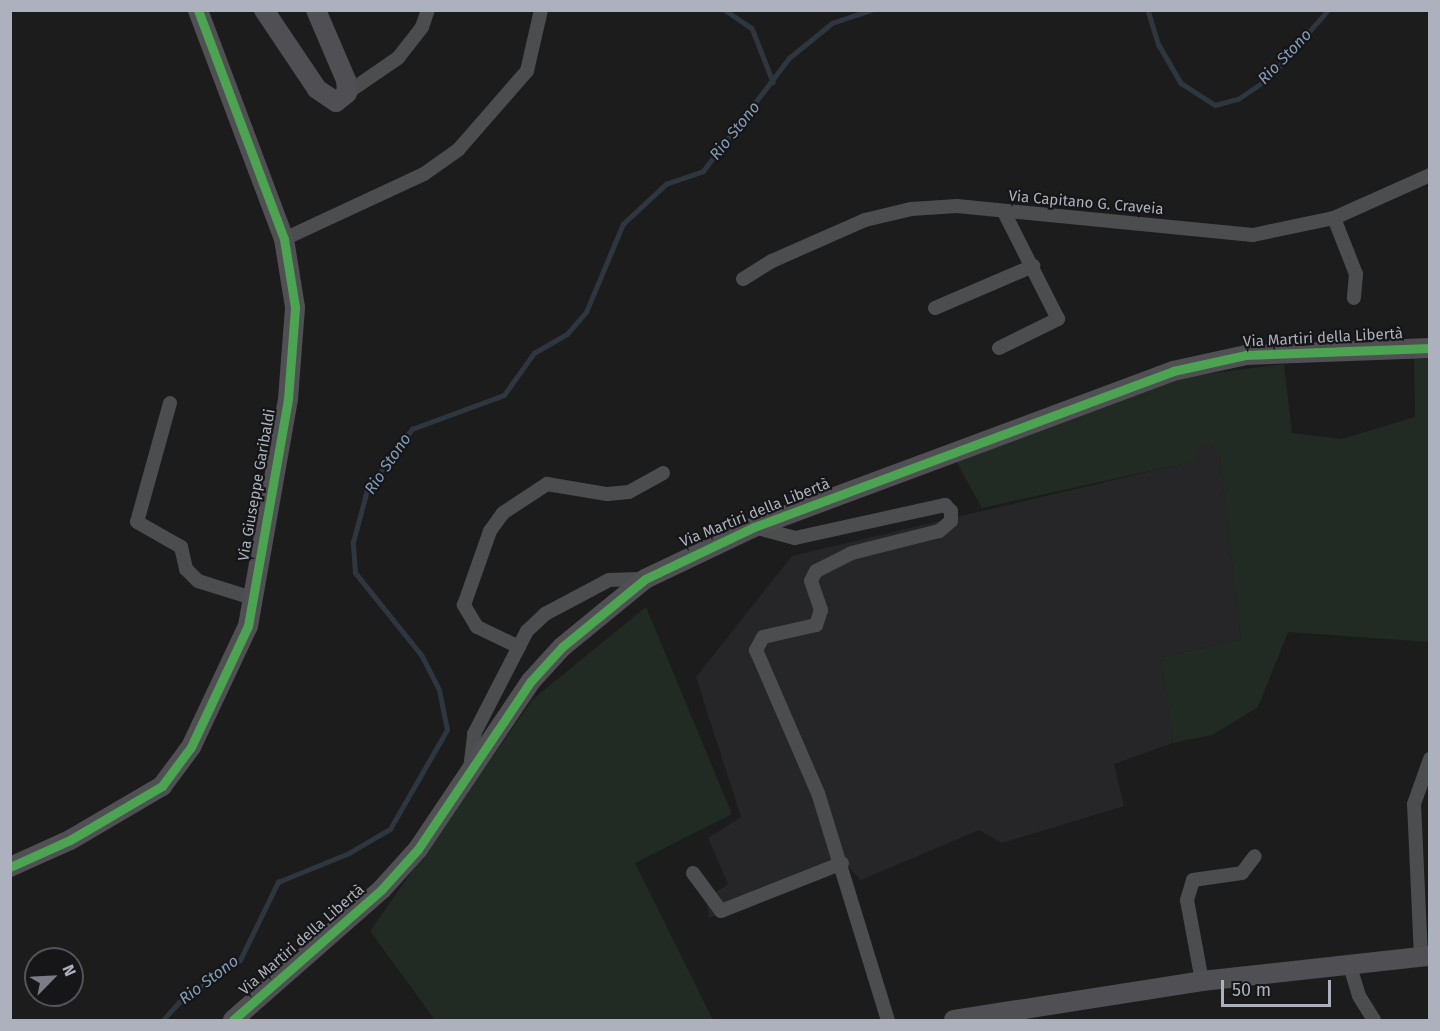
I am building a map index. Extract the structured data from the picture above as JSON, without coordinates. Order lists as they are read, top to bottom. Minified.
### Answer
{"streets":{"street":["Via Capitano G. Craveia","Via Martiri della Libertà","Via Giuseppe Garibaldi"]},"water":["Rio Stono"],"scale_bar":"50 m","north":"top right"}
